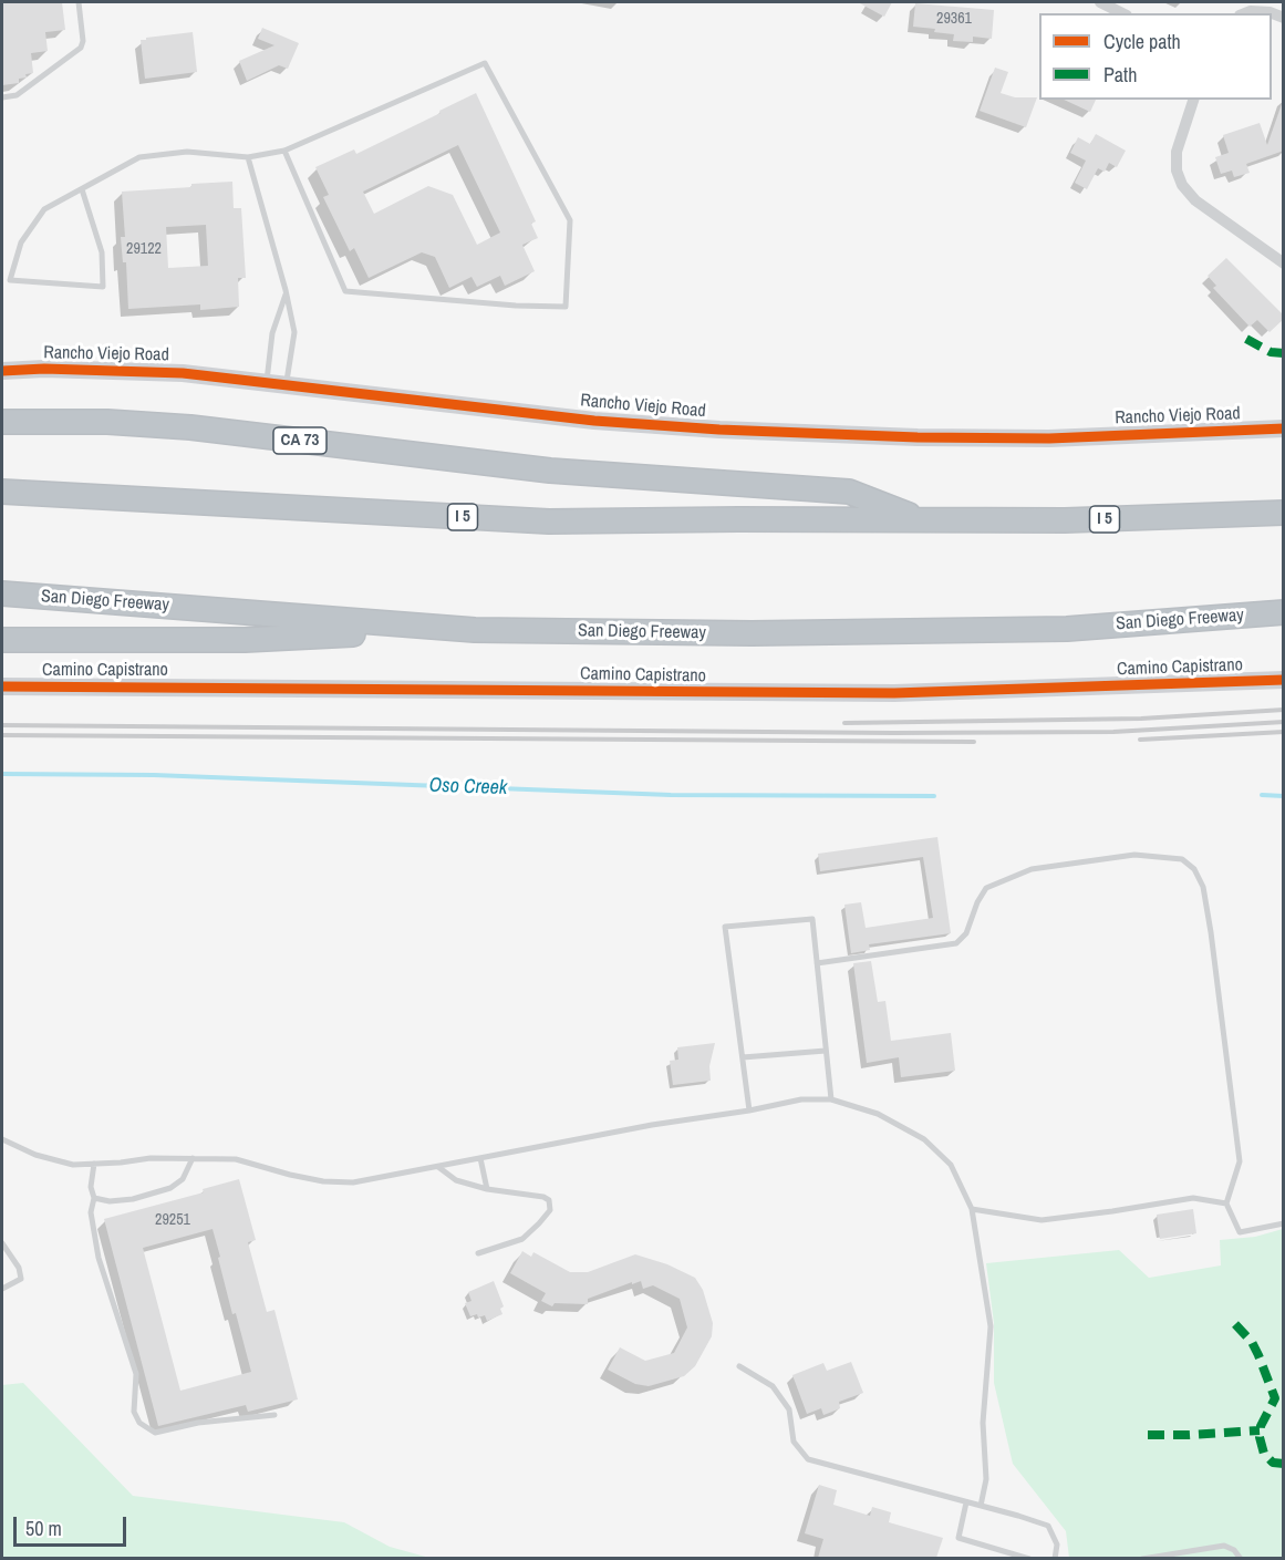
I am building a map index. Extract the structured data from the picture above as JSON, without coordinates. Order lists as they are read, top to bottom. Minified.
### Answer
{"streets":{"highway":["CA 73","I 5","San Diego Freeway"],"main road":["Rancho Viejo Road","Camino Capistrano"]},"crossings":[["CA 73","I 5"]],"water":["Oso Creek"],"house_numbers":["29361","29122","29251"],"legend":["Cycle path","Path"],"scale_bar":"50 m"}
